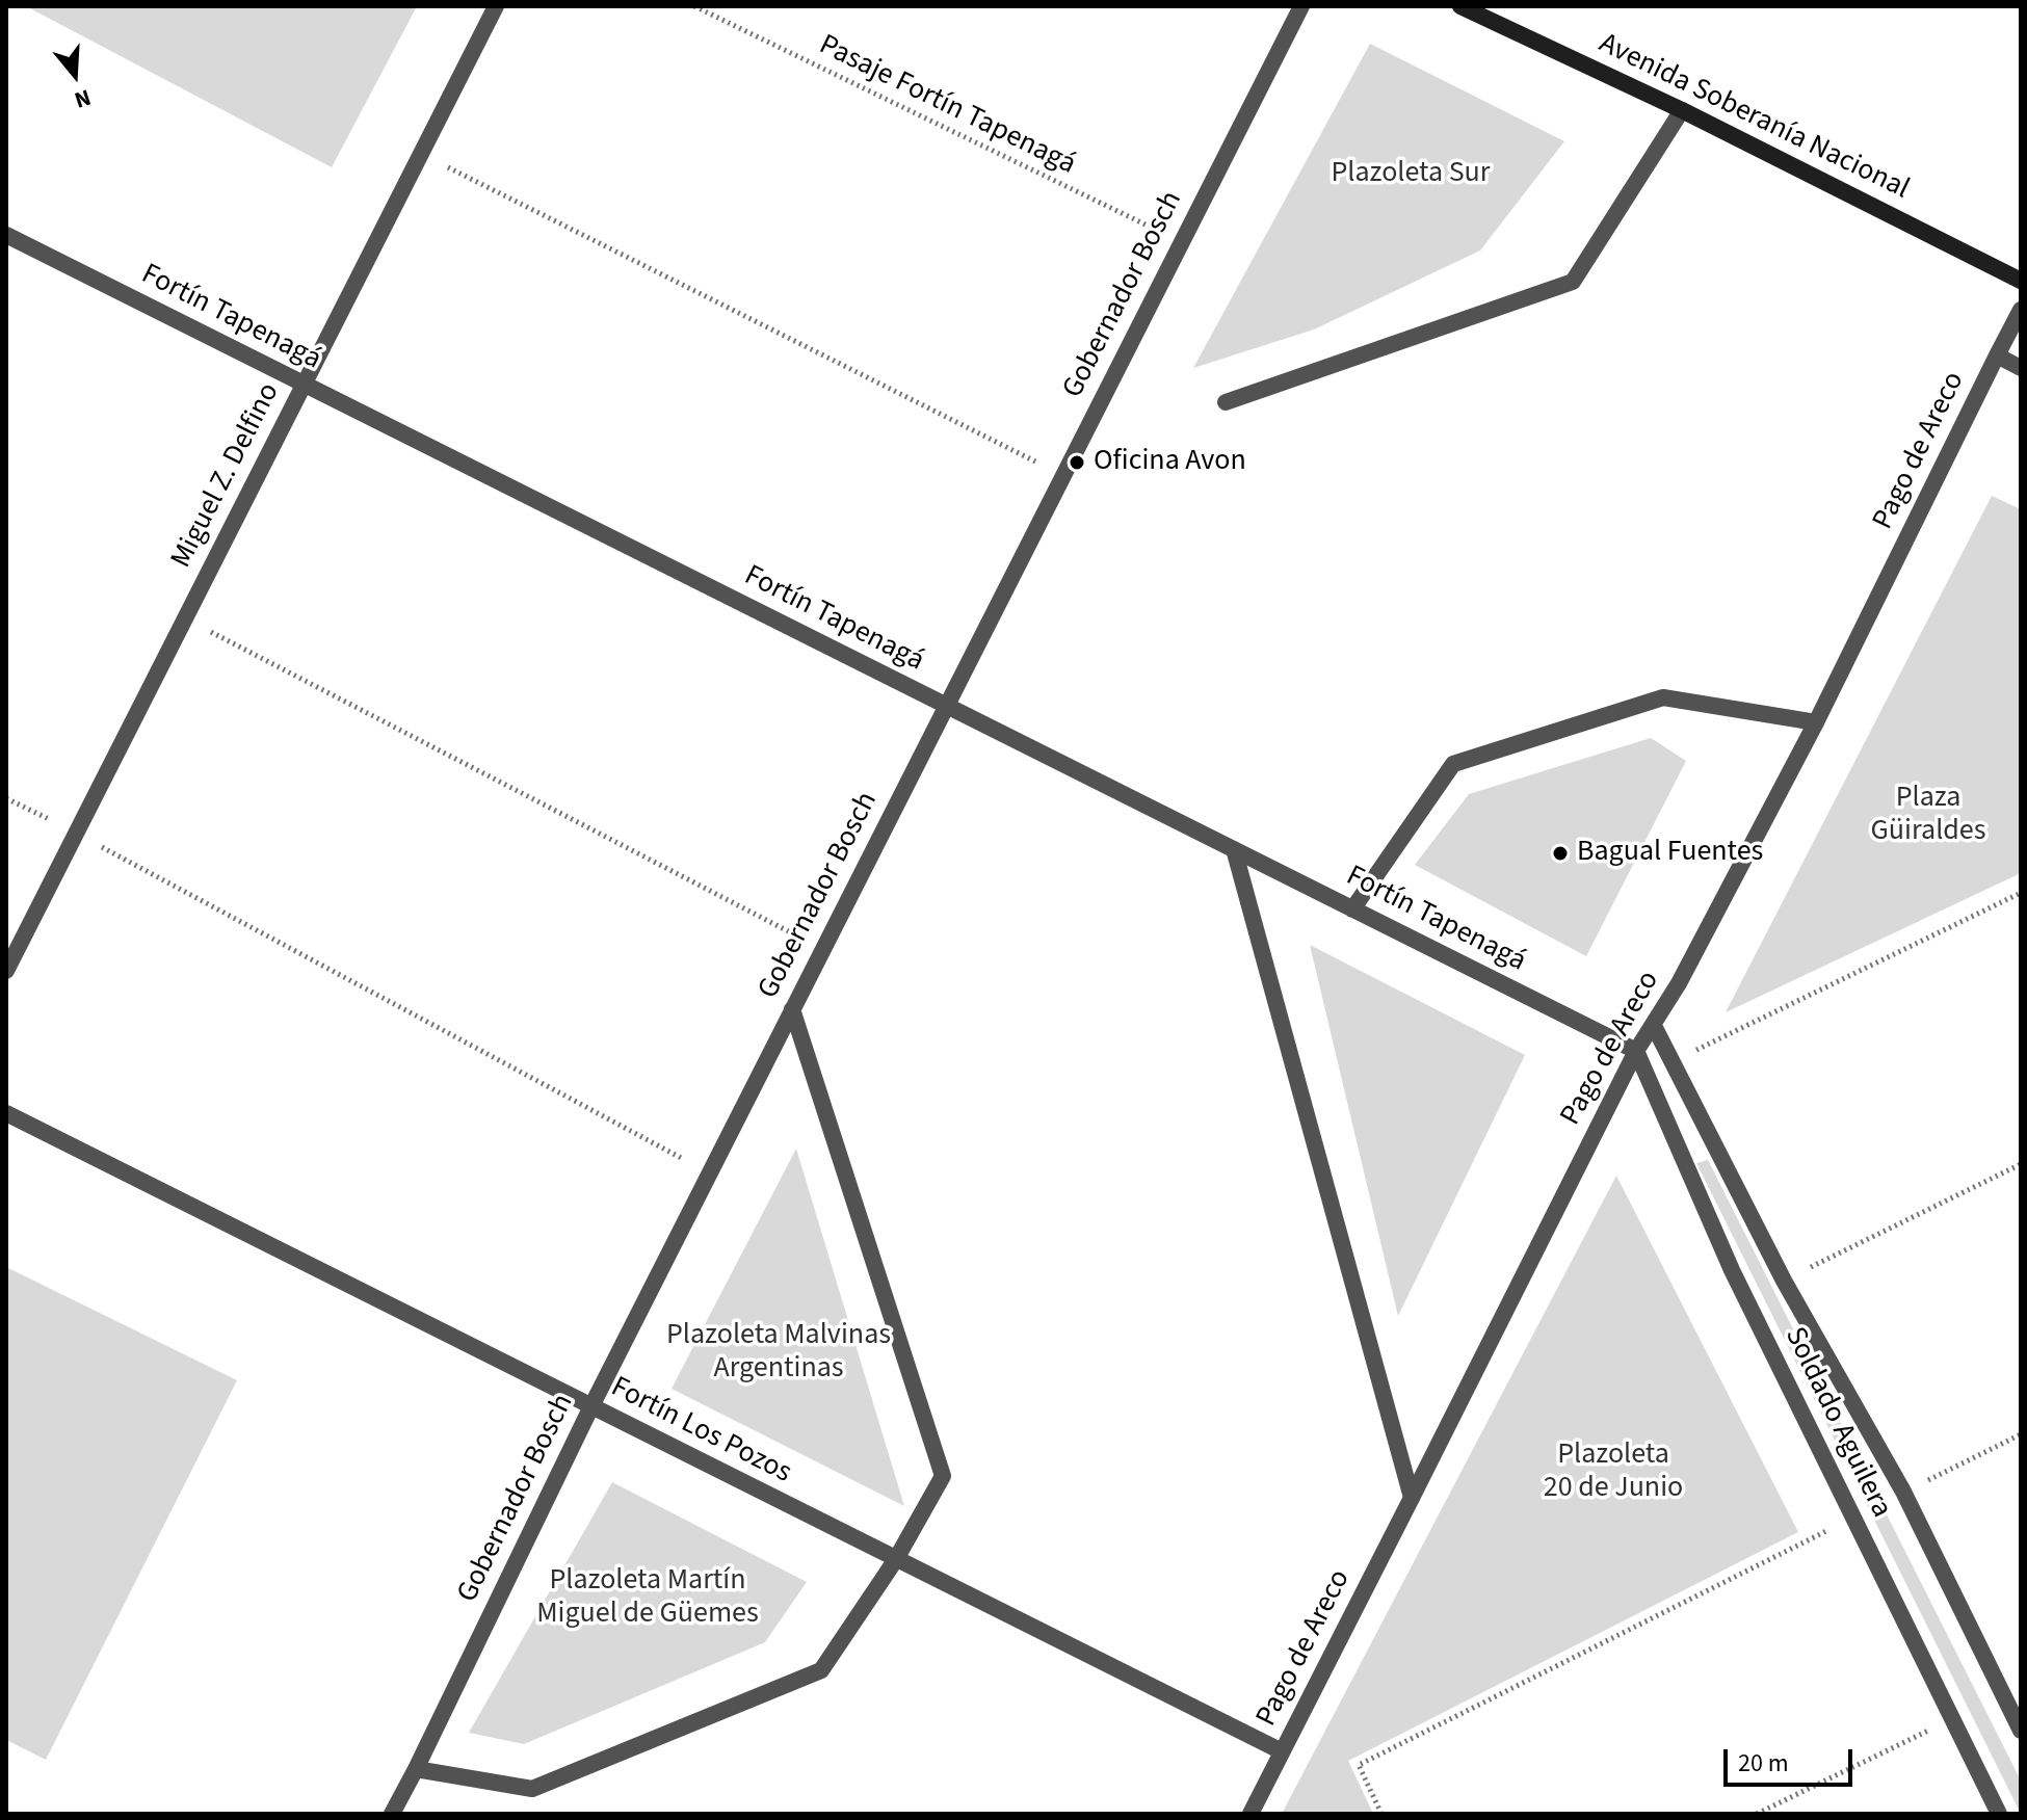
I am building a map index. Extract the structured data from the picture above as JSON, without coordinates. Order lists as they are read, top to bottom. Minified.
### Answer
{"streets":{"main road":["Avenida Soberanía Nacional"],"street":["Gobernador Bosch","Fortín Tapenagá","Pago de Areco","Miguel Z. Delfino","Soldado Aguilera","Fortín Los Pozos"],"path":["Pasaje Fortín Tapenagá"]},"crossings":[["Pasaje Fortín Tapenagá","Gobernador Bosch"],["Gobernador Bosch","Fortín Tapenagá"],["Gobernador Bosch","Fortín Los Pozos"],["Fortín Tapenagá","Pago de Areco"],["Fortín Tapenagá","Miguel Z. Delfino"],["Fortín Tapenagá","Soldado Aguilera"],["Pago de Areco","Soldado Aguilera"],["Pago de Areco","Fortín Los Pozos"]],"parks":["Plazoleta Sur","Plaza Güiraldes","Plazoleta Malvinas Argentinas","Plazoleta 20 de Junio","Plazoleta Martín Miguel de Güemes"],"places":["Oficina Avon","Bagual Fuentes"],"scale_bar":"20 m","north":"bottom"}
